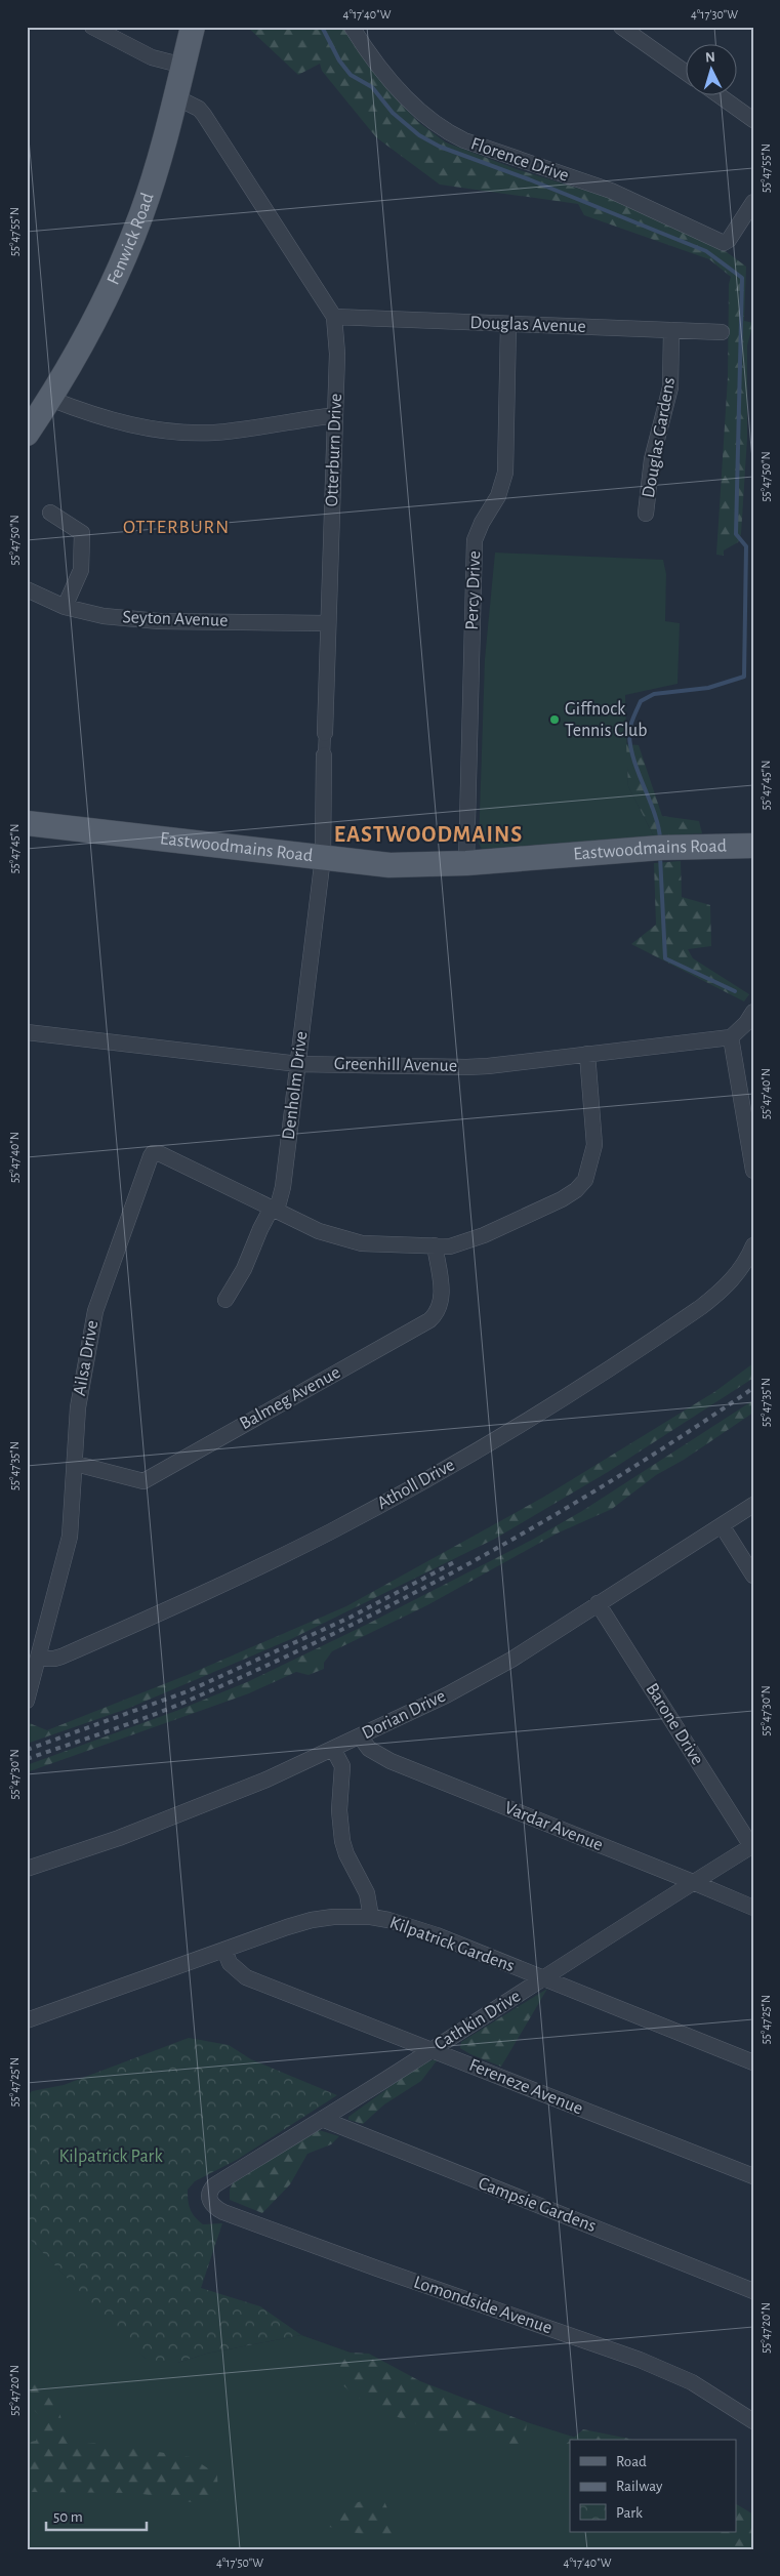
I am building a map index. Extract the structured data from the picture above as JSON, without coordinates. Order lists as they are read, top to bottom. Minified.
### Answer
{"streets":{"main road":["Fenwick Road","Eastwoodmains Road"],"street":["Florence Drive","Douglas Avenue","Douglas Gardens","Otterburn Drive","Percy Drive","Seyton Avenue","Greenhill Avenue","Denholm Drive","Ailsa Drive","Balmeg Avenue","Atholl Drive","Dorian Drive","Barone Drive","Vardar Avenue","Kilpatrick Gardens","Cathkin Drive","Fereneze Avenue","Campsie Gardens","Lomondside Avenue"]},"crossings":[["Fenwick Road","Otterburn Drive"],["Douglas Avenue","Douglas Gardens"],["Douglas Avenue","Otterburn Drive"],["Douglas Avenue","Percy Drive"],["Otterburn Drive","Seyton Avenue"],["Otterburn Drive","Eastwoodmains Road"],["Otterburn Drive","Denholm Drive"],["Percy Drive","Eastwoodmains Road"],["Eastwoodmains Road","Denholm Drive"],["Greenhill Avenue","Denholm Drive"],["Denholm Drive","Ailsa Drive"],["Ailsa Drive","Balmeg Avenue"],["Ailsa Drive","Atholl Drive"],["Dorian Drive","Barone Drive"],["Dorian Drive","Vardar Avenue"],["Barone Drive","Cathkin Drive"],["Vardar Avenue","Cathkin Drive"],["Kilpatrick Gardens","Cathkin Drive"],["Kilpatrick Gardens","Fereneze Avenue"],["Cathkin Drive","Fereneze Avenue"],["Cathkin Drive","Campsie Gardens"],["Cathkin Drive","Lomondside Avenue"]],"districts":["OTTERBURN","EASTWOODMAINS"],"parks":["Kilpatrick Park"],"places":["Giffnock Tennis Club"],"legend":["Road","Railway","Park"],"scale_bar":"50 m","north":"top","coordinates":["4°17'40\"W","4°17'30\"W","55°47'55\"N","55°47'50\"N","55°47'45\"N","55°47'40\"N","55°47'35\"N","55°47'30\"N","55°47'25\"N","55°47'20\"N","4°17'50\"W"]}
